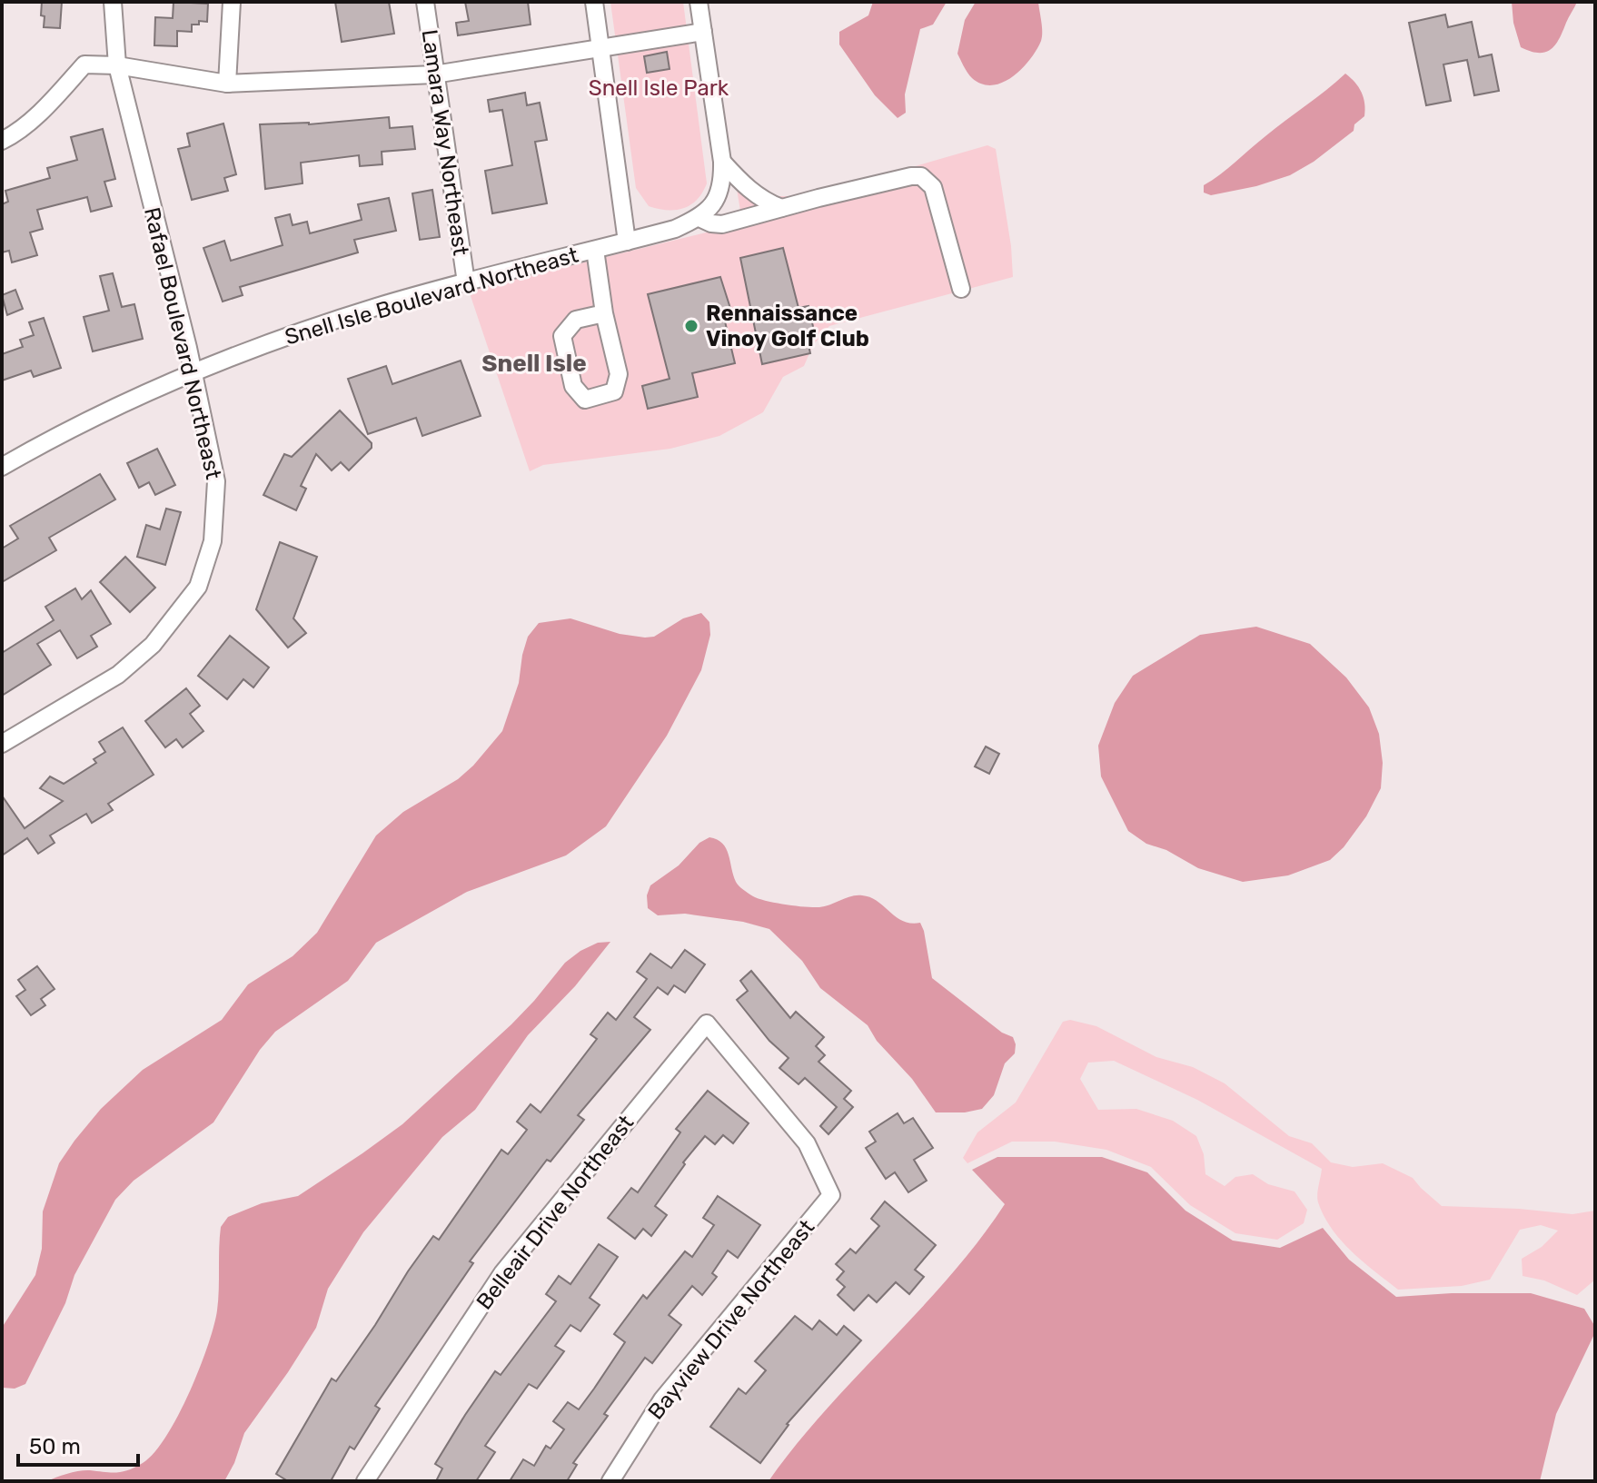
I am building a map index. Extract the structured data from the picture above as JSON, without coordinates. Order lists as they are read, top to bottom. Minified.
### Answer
{"streets":{"street":["Lamara Way Northeast","Snell Isle Boulevard Northeast","Rafael Boulevard Northeast","Belleair Drive Northeast","Bayview Drive Northeast"]},"crossings":[["Lamara Way Northeast","Snell Isle Boulevard Northeast"],["Snell Isle Boulevard Northeast","Rafael Boulevard Northeast"],["Belleair Drive Northeast","Bayview Drive Northeast"]],"districts":["Snell Isle"],"parks":["Snell Isle Park"],"places":["Rennaissance Vinoy Golf Club"],"scale_bar":"50 m"}
